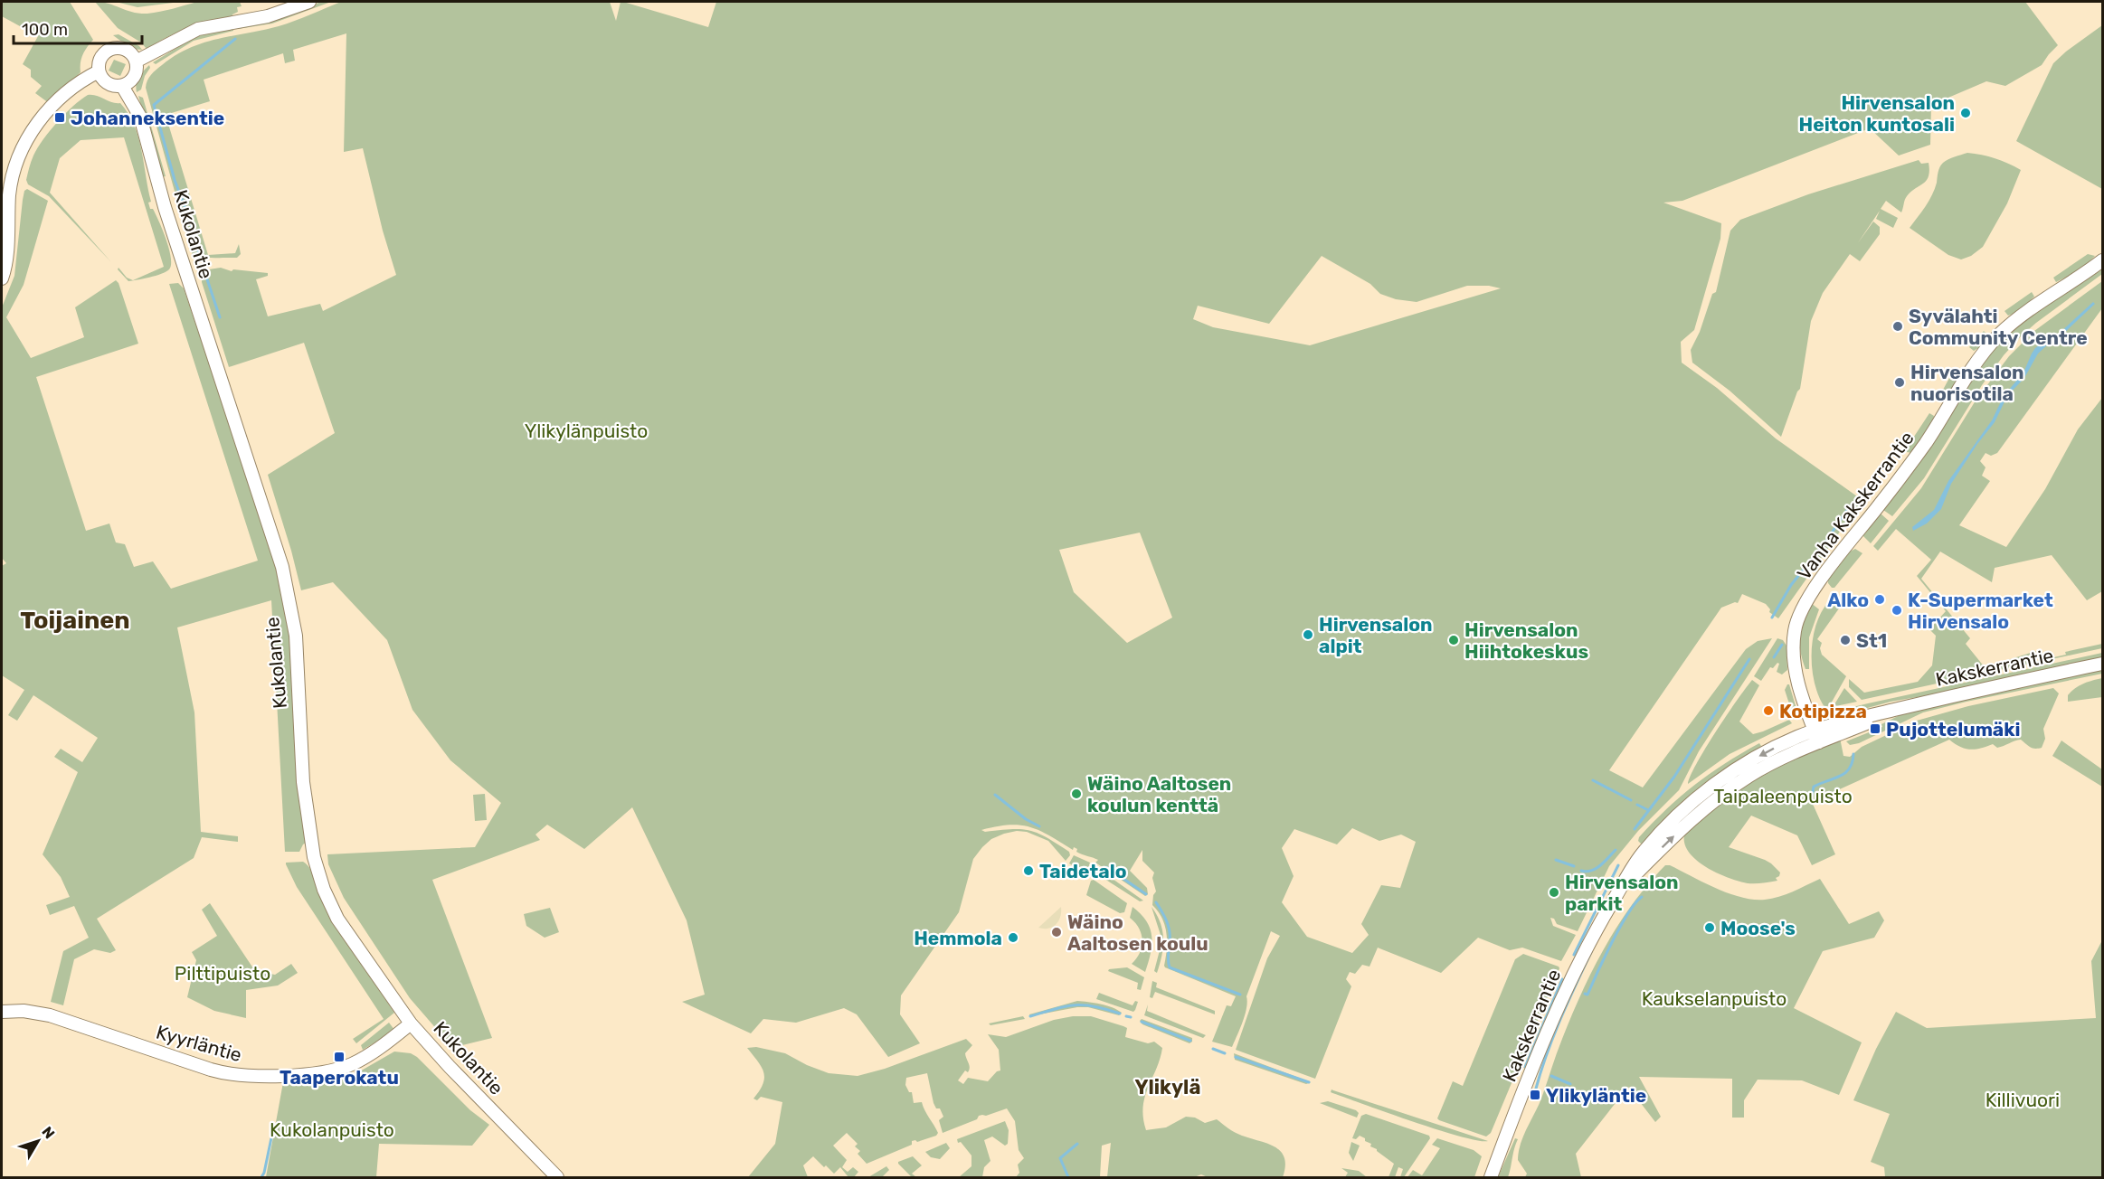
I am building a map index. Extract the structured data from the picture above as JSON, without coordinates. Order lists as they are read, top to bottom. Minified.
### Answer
{"streets":{"street":["Kukolantie","Vanha Kakskerrantie","Kakskerrantie","Kyyrläntie"]},"crossings":[["Kukolantie","Kyyrläntie"],["Vanha Kakskerrantie","Kakskerrantie"]],"districts":["Toijainen","Ylikylä"],"parks":["Ylikylänpuisto","Taipaleenpuisto","Pilttipuisto","Kaukselanpuisto","Killivuori","Kukolanpuisto"],"places":{"other":["Hirvensalon Heiton kuntosali","Syvälahti Community Centre","Hirvensalon nuorisotila","Alko","K-Supermarket Hirvensalo","Hirvensalon alpit","Hirvensalon Hiihtokeskus","St1","Kotipizza","Wäino Aaltosen koulun kenttä","Taidetalo","Hirvensalon parkit","Moose's","Wäino Aaltosen koulu","Hemmola"],"transit":["Johanneksentie","Pujottelumäki","Taaperokatu","Ylikyläntie"]},"scale_bar":"100 m","north":"top right"}
